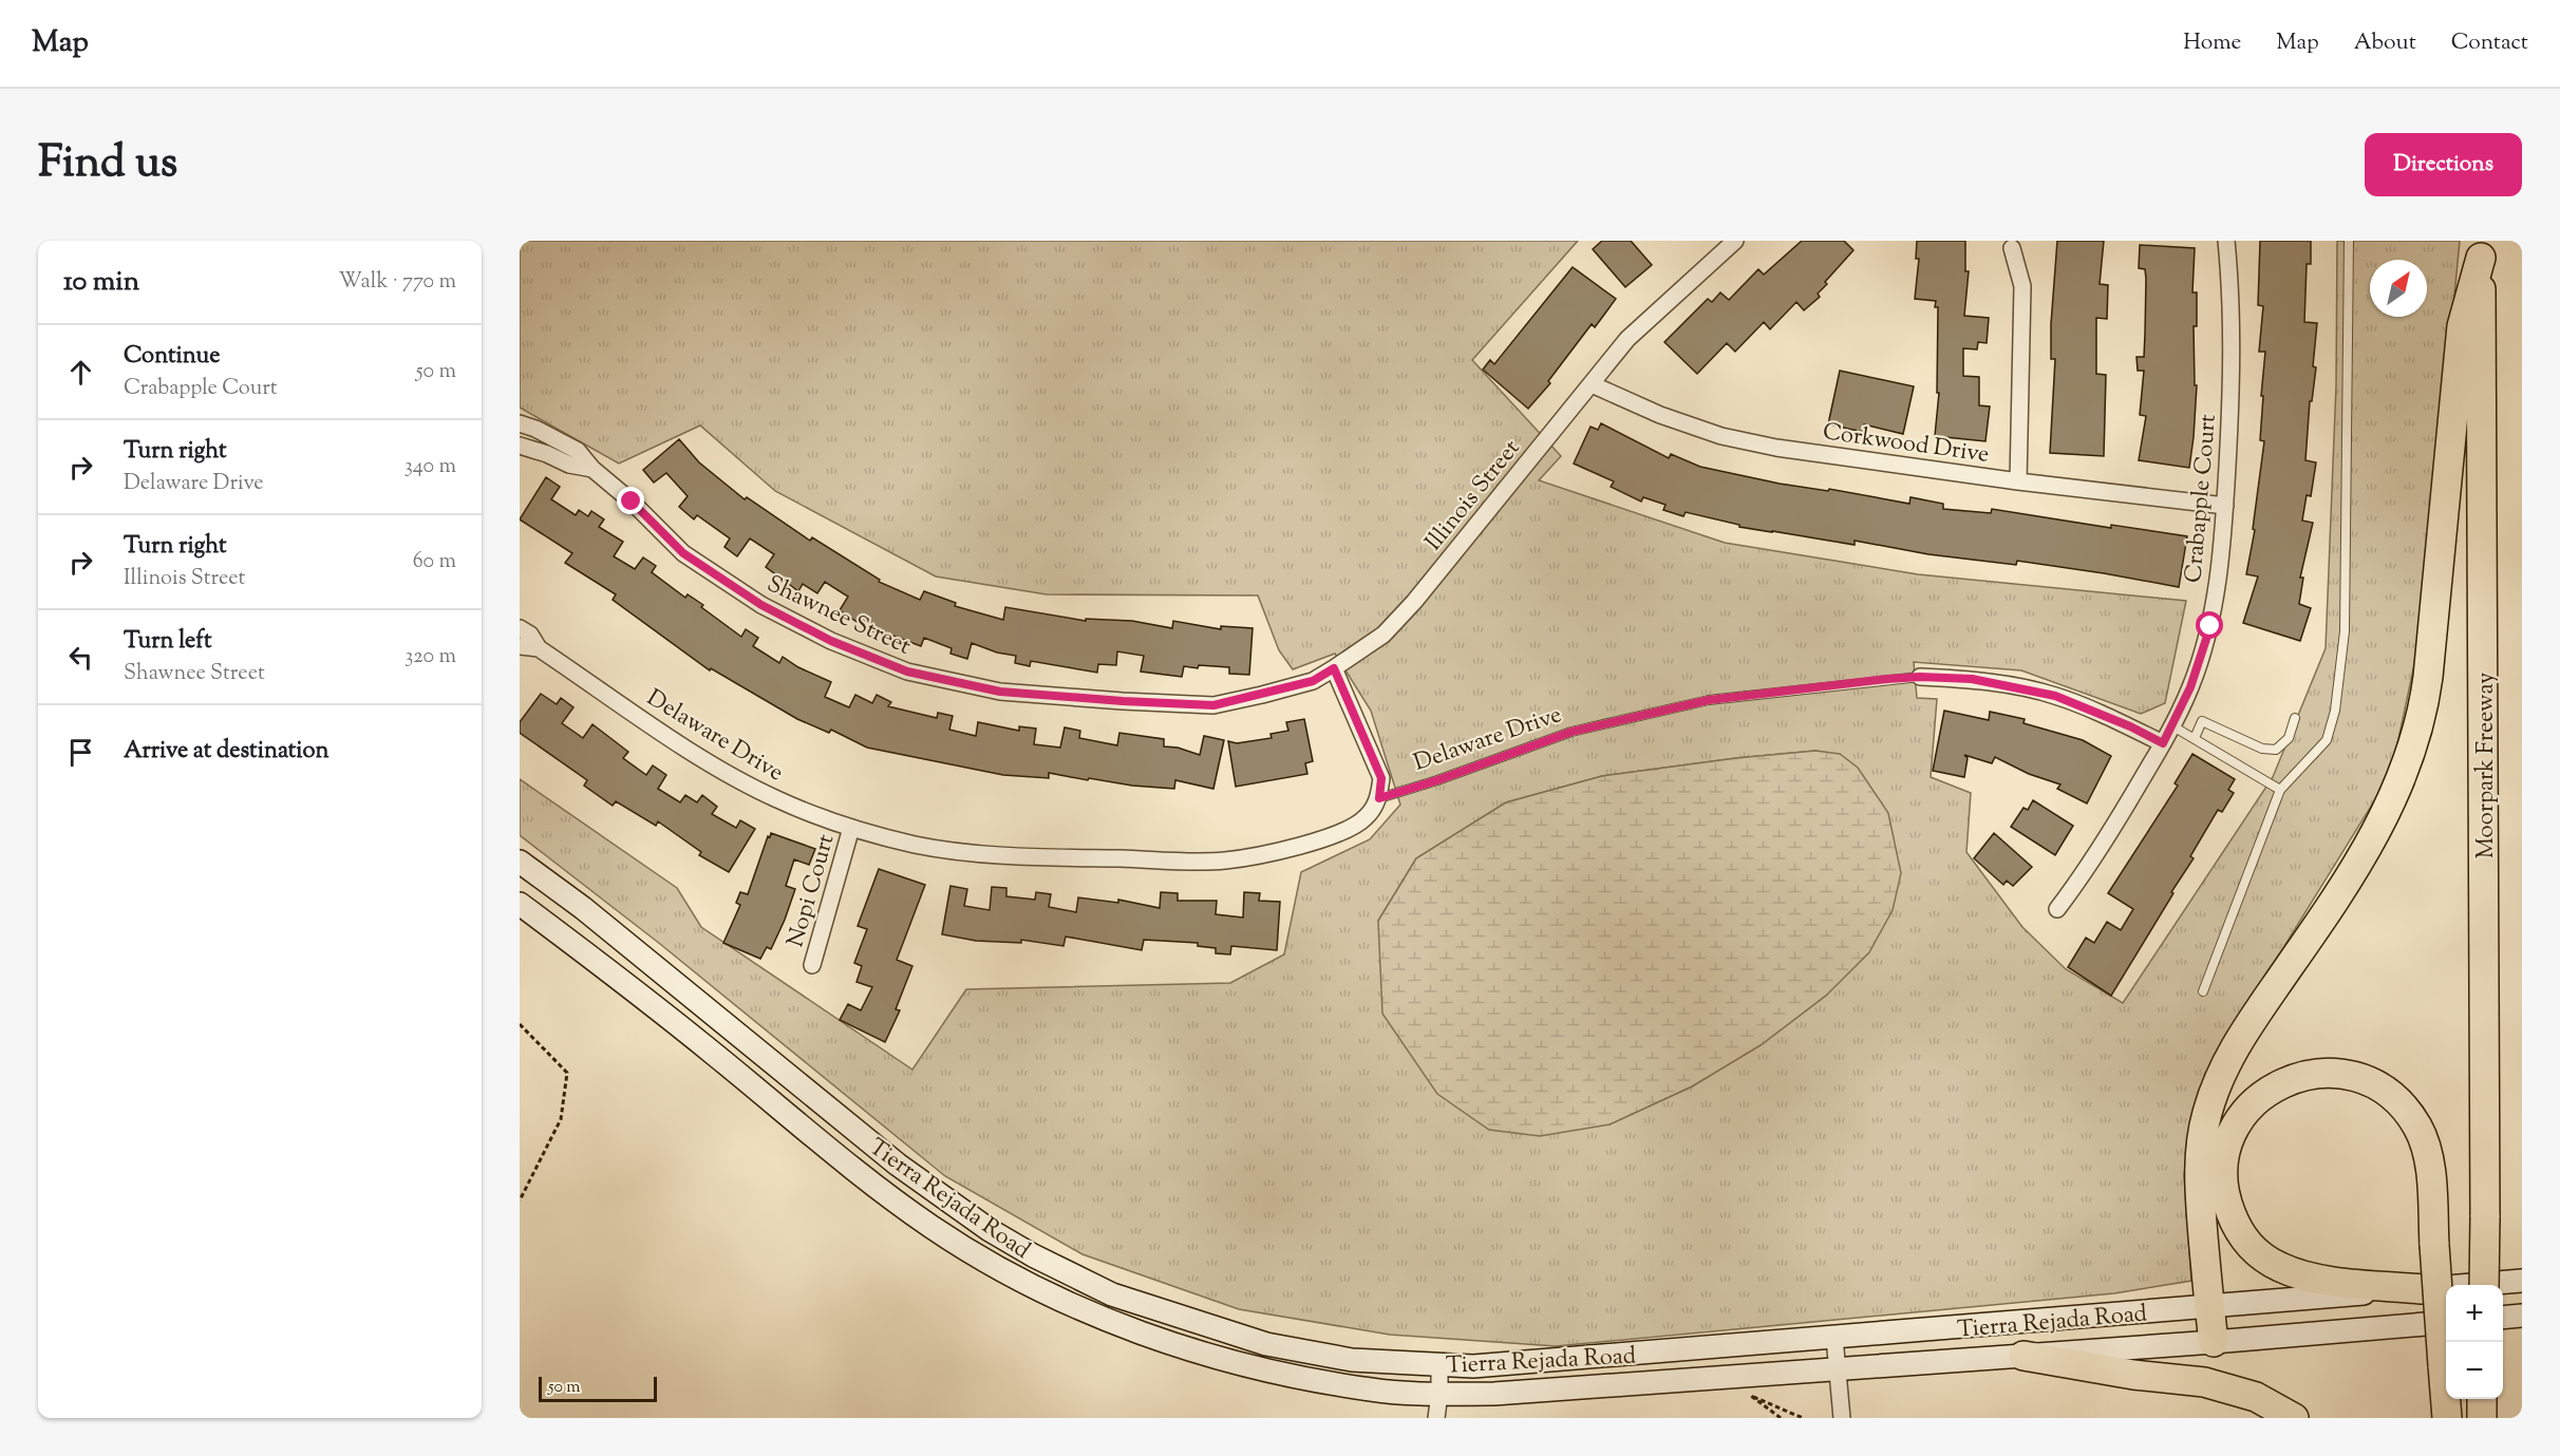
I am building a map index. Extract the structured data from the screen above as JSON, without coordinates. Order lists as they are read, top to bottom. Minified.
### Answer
{"streets":{"highway":["Moorpark Freeway"],"main road":["Tierra Rejada Road"],"street":["Corkwood Drive","Illinois Street","Crabapple Court","Shawnee Street","Delaware Drive","Nopi Court"]},"crossings":[["Corkwood Drive","Illinois Street"],["Corkwood Drive","Crabapple Court"],["Illinois Street","Shawnee Street"],["Crabapple Court","Delaware Drive"],["Delaware Drive","Nopi Court"]],"scale_bar":"50 m","north":"top right","page":{"header":"Map","nav":["Home","Map","About","Contact"],"title":"Find us","buttons":"Directions","heading":["10 min","Walk · 770 m"],"list":[["Continue","Crabapple Court","50 m"],["Turn right","Delaware Drive","340 m"],["Turn right","Illinois Street","60 m"],["Turn left","Shawnee Street","320 m"],"Arrive at destination"],"map_buttons":["+","−"],"scale":"50 m"}}
